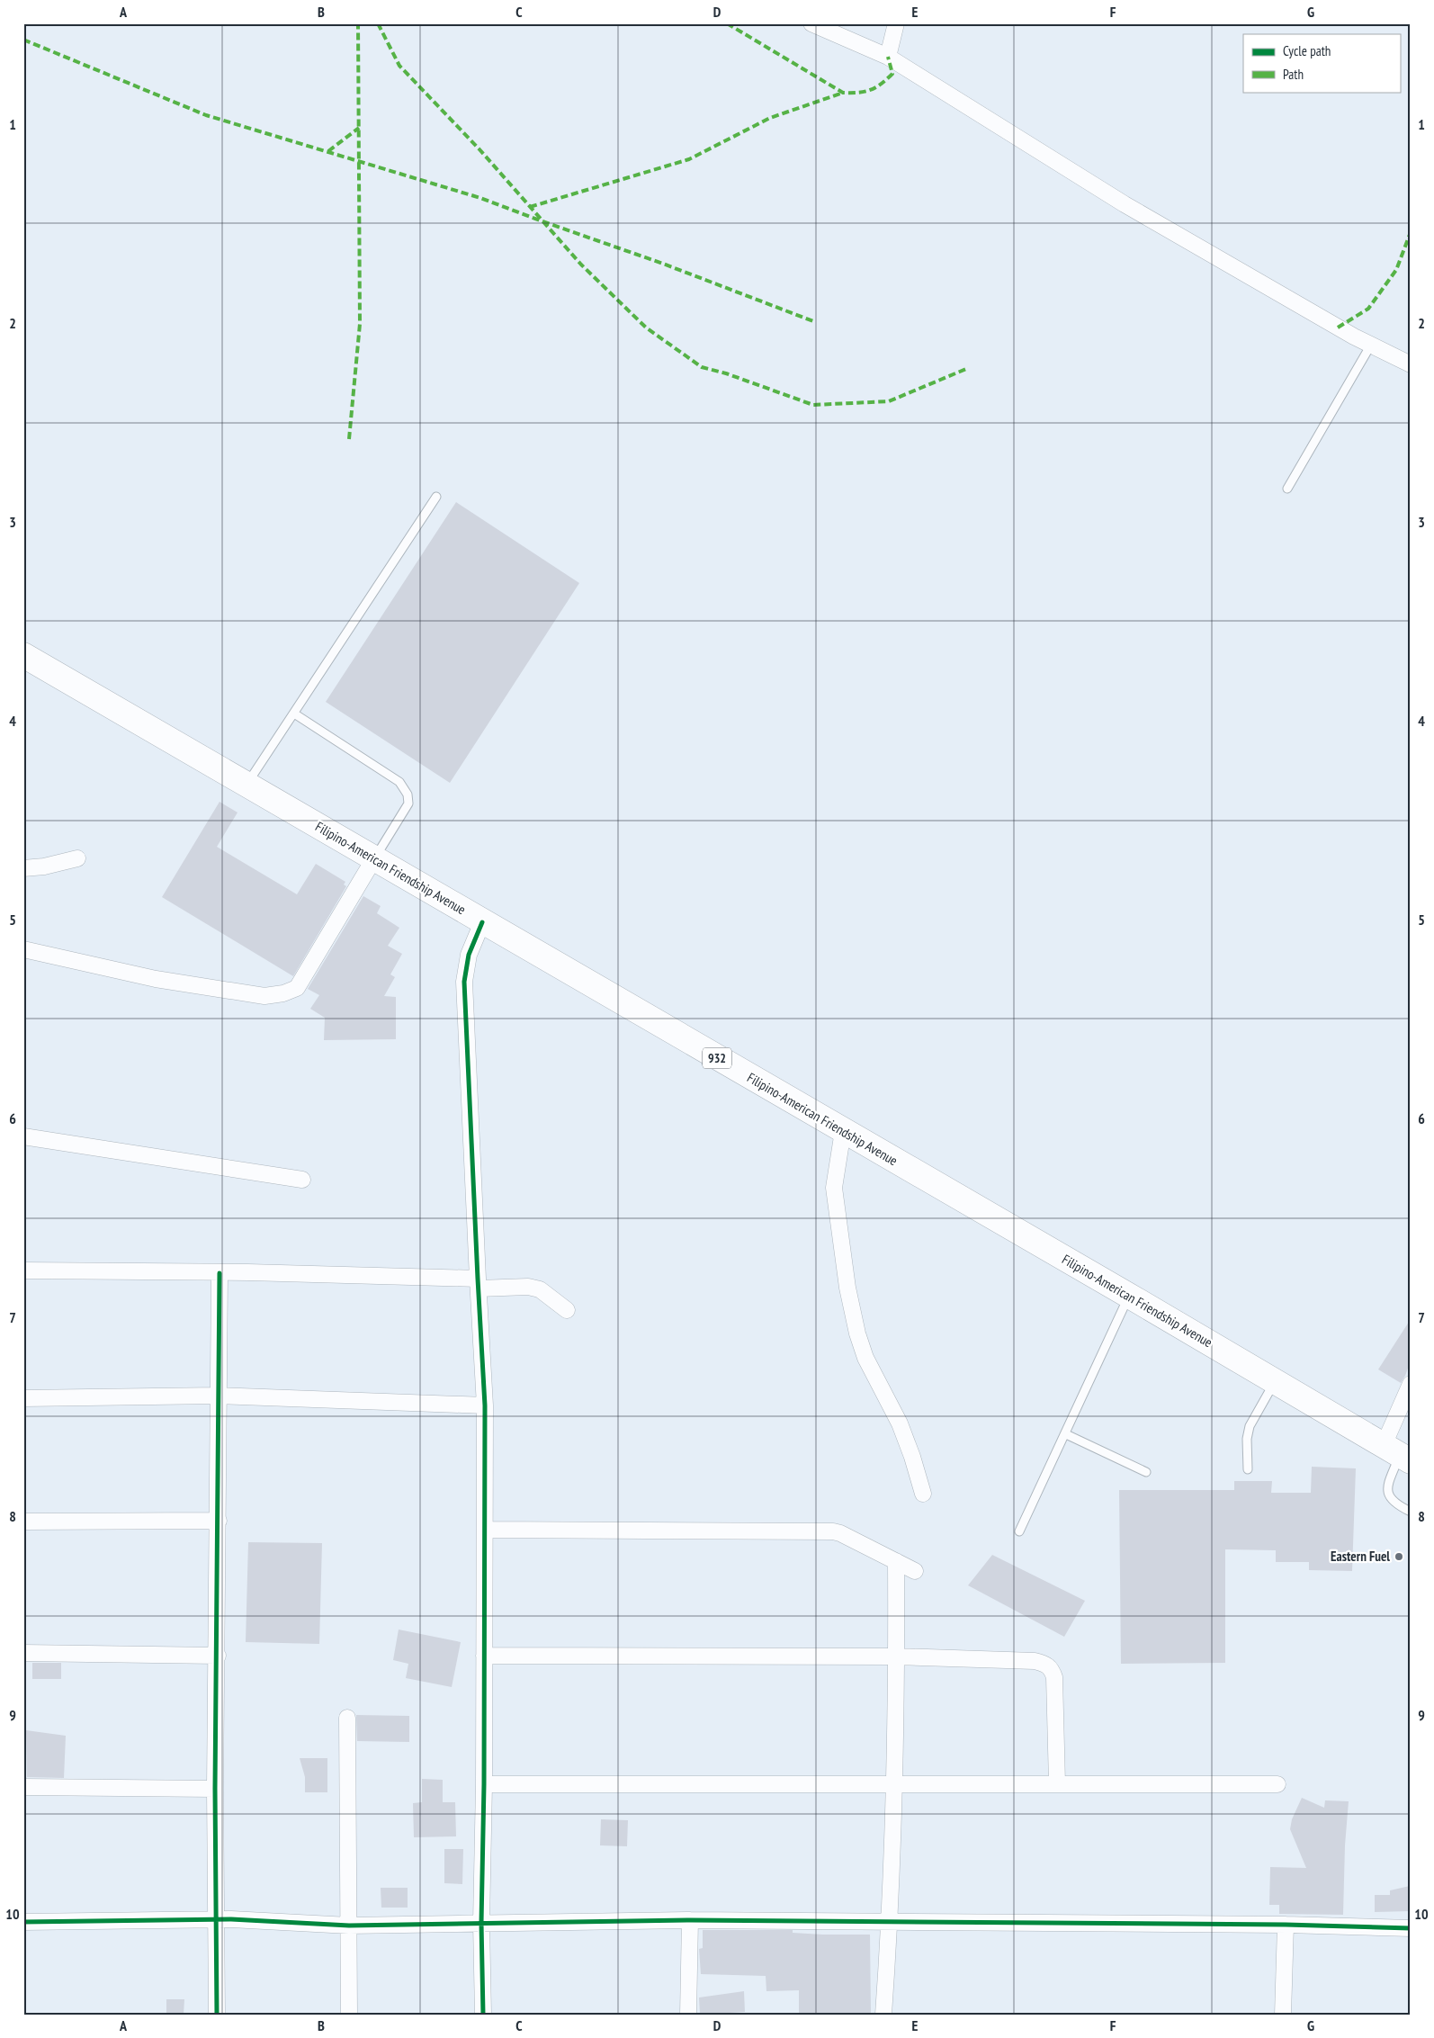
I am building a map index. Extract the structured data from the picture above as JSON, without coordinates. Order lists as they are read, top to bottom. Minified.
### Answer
{"streets":{"main road":["Filipino-American Friendship Avenue","932"]},"places":["Eastern Fuel"],"legend":["Cycle path","Path"],"grid":{"columns":["A","B","C","D","E","F","G"],"rows":["1","2","3","4","5","6","7","8","9","10"]}}
